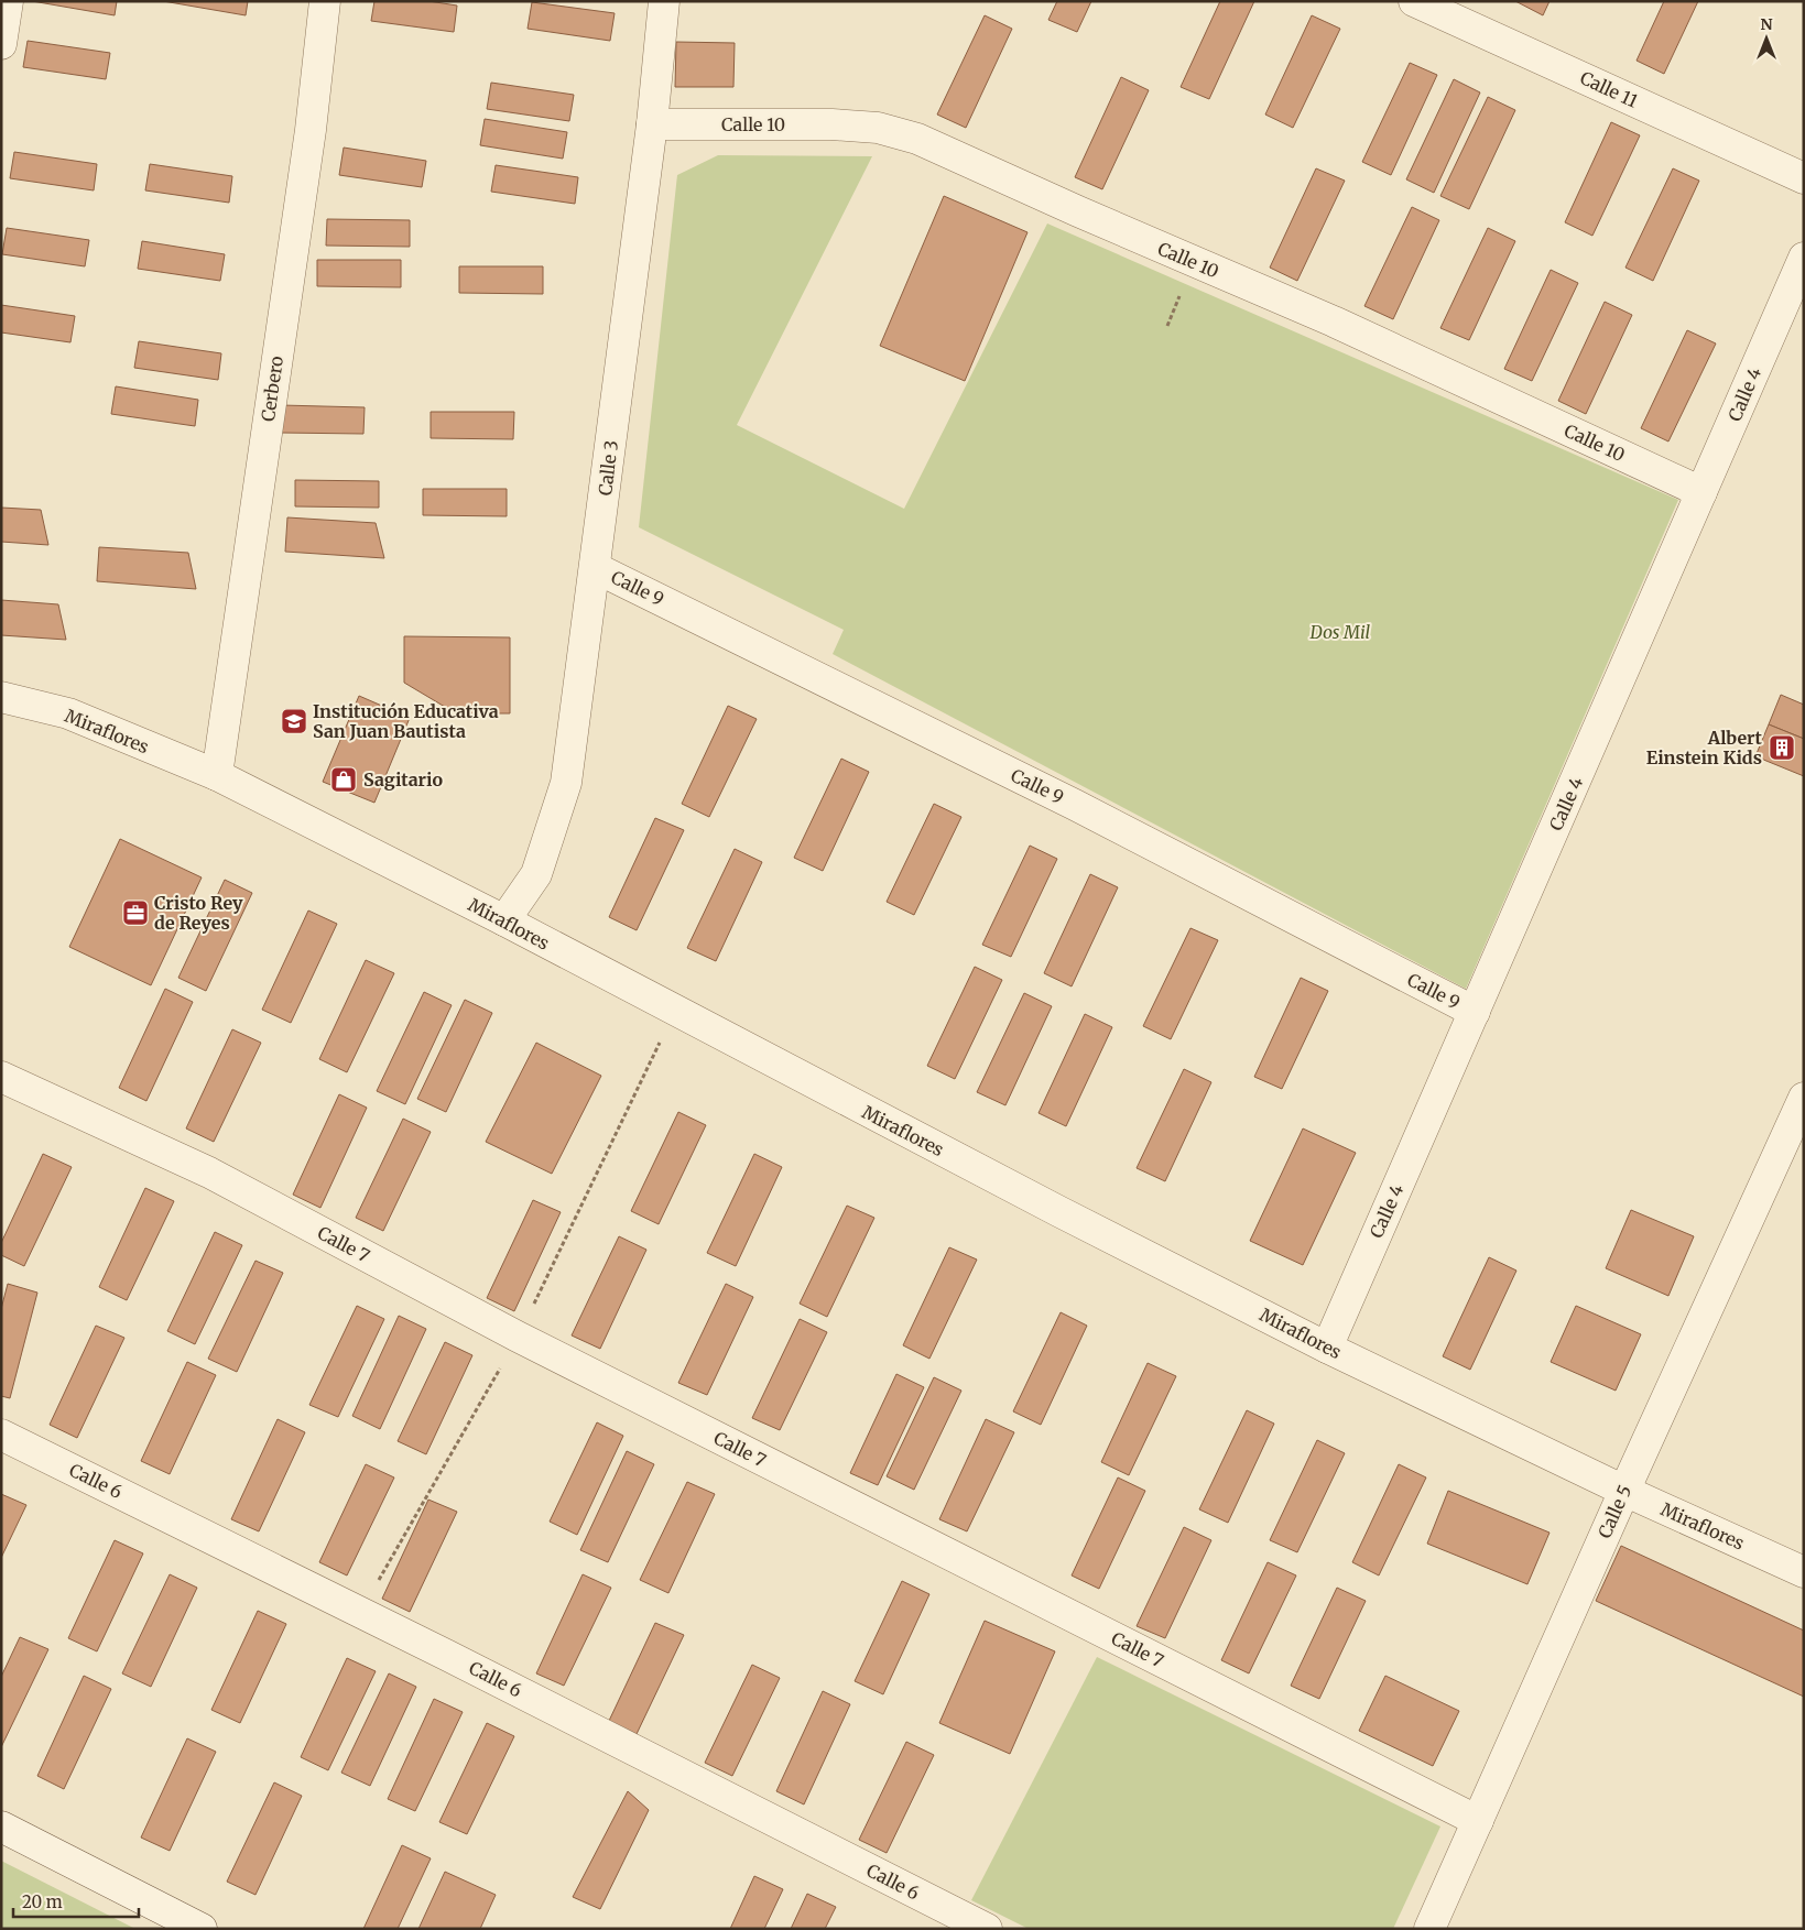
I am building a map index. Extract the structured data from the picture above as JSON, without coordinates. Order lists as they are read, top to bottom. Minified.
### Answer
{"streets":{"street":["Calle 11","Calle 10","Cerbero","Calle 4","Calle 3","Calle 9","Miraflores","Calle 7","Calle 6","Calle 5"]},"crossings":[["Calle 10","Calle 4"],["Calle 10","Calle 3"],["Cerbero","Miraflores"],["Calle 4","Calle 9"],["Calle 4","Miraflores"],["Calle 3","Calle 9"],["Calle 3","Miraflores"],["Miraflores","Calle 5"],["Calle 7","Calle 5"]],"parks":["Dos Mil"],"places":{"school or university":["Institución Educativa San Juan Bautista"],"building":["Albert Einstein Kids"],"shop":["Sagitario"],"office":["Cristo Rey de Reyes"]},"scale_bar":"20 m","north":"top"}
